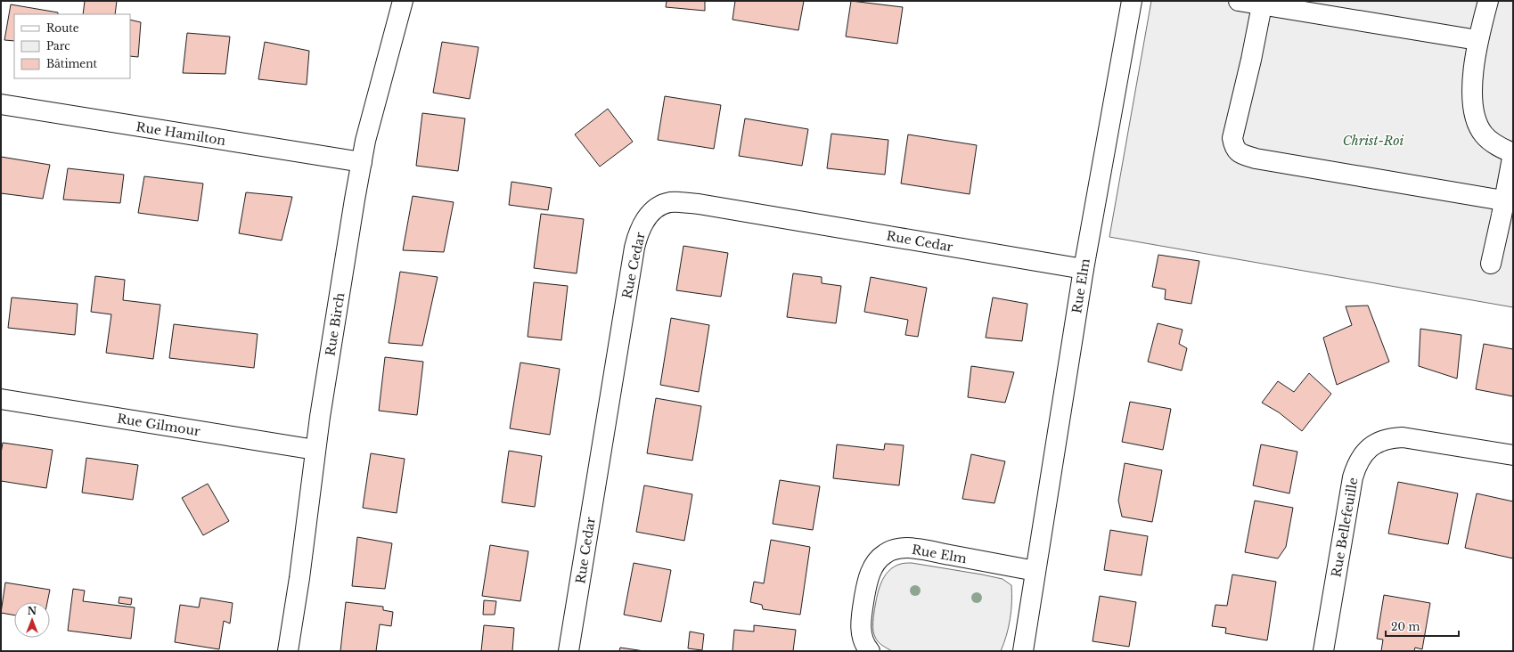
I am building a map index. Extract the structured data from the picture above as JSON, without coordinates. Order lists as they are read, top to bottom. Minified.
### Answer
{"streets":{"street":["Rue Hamilton","Rue Cedar","Rue Elm","Rue Birch","Rue Gilmour","Rue Bellefeuille"]},"crossings":[["Rue Hamilton","Rue Birch"],["Rue Cedar","Rue Elm"],["Rue Birch","Rue Gilmour"]],"parks":["Christ-Roi"],"legend":["Route","Parc","Bâtiment"],"scale_bar":"20 m","north":"top"}
